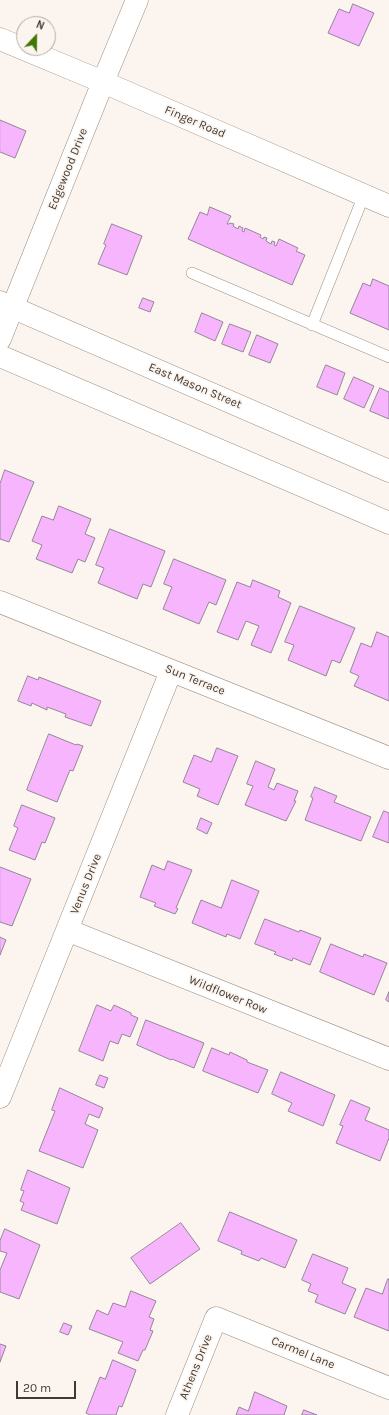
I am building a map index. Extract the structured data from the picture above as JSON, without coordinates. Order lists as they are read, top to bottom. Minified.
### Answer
{"streets":{"street":["Finger Road","Edgewood Drive","East Mason Street","Sun Terrace","Venus Drive","Wildflower Row","Carmel Lane","Athens Drive"]},"crossings":[["Finger Road","Edgewood Drive"],["Edgewood Drive","East Mason Street"],["Sun Terrace","Venus Drive"],["Venus Drive","Wildflower Row"],["Carmel Lane","Athens Drive"]],"scale_bar":"20 m","north":"top"}
